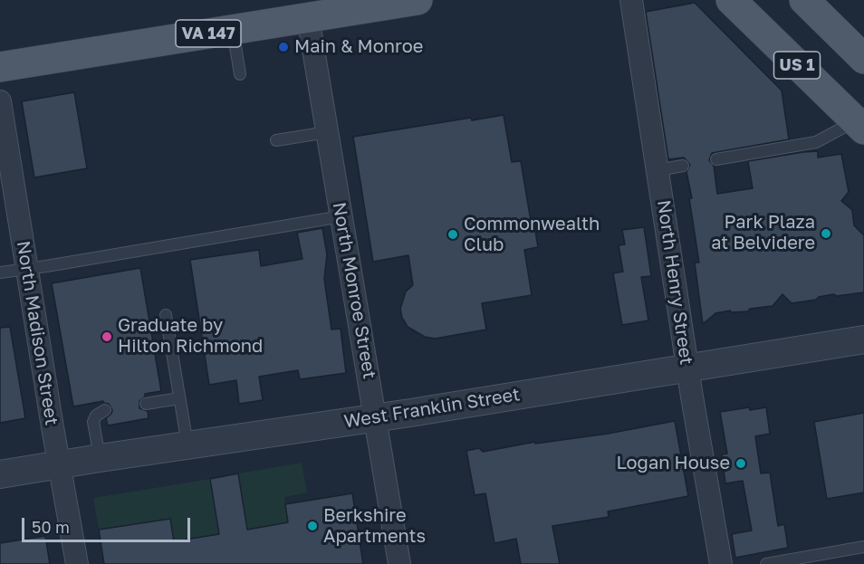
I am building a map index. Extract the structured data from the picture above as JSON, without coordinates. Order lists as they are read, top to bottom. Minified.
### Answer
{"streets":{"main road":["VA 147","US 1"],"street":["North Henry Street","North Monroe Street","North Madison Street","West Franklin Street"]},"crossings":[["VA 147","North Monroe Street"],["North Henry Street","West Franklin Street"],["North Monroe Street","West Franklin Street"],["North Madison Street","West Franklin Street"]],"places":["Main & Monroe","Park Plaza at Belvidere","Commonwealth Club","Graduate by Hilton Richmond","Logan House","Berkshire Apartments"],"scale_bar":"50 m"}
